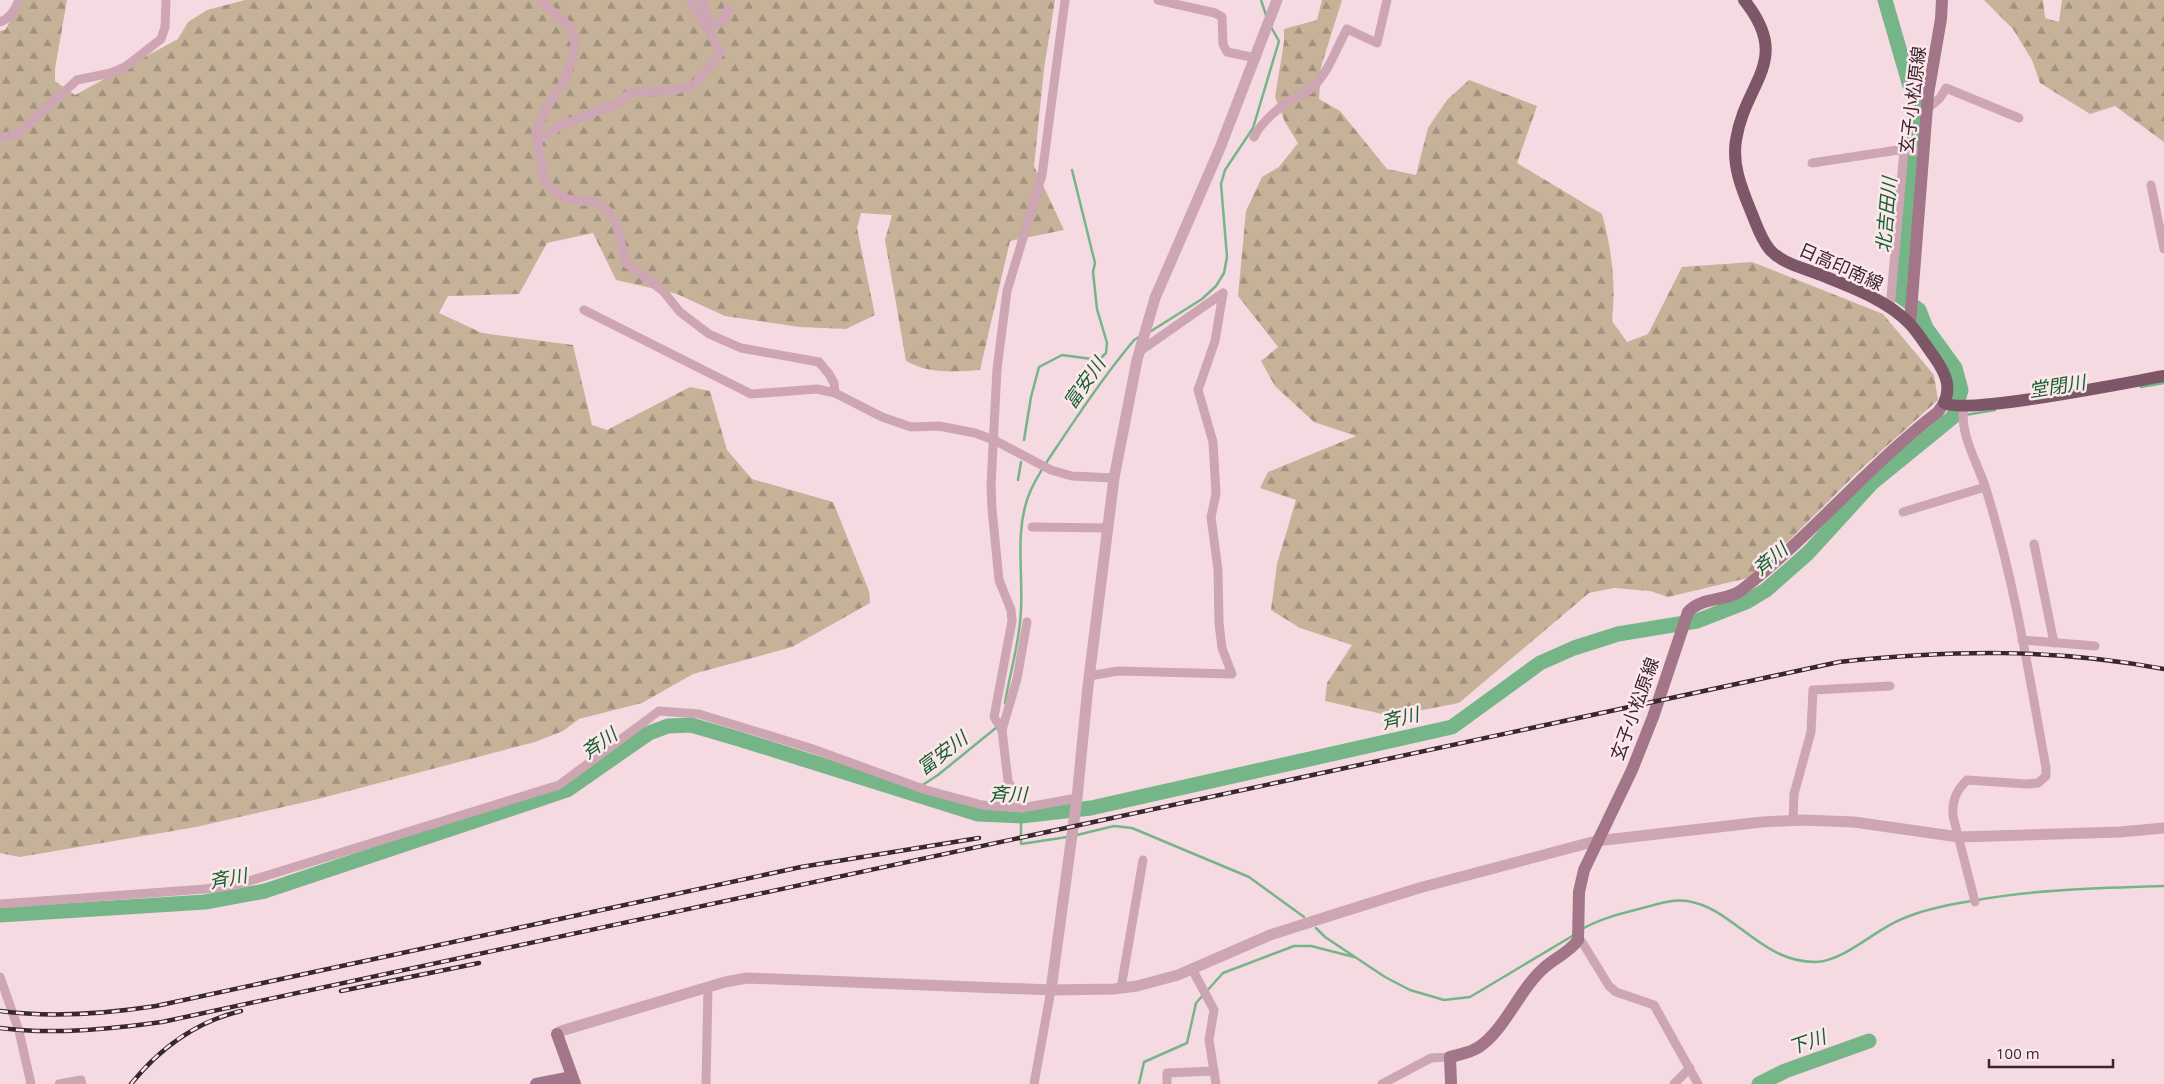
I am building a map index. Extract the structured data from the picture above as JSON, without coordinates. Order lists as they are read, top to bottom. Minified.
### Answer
{"streets":{"main road":["玄子小松原線","日高印南線"]},"crossings":[["玄子小松原線","日高印南線"]],"water":["北吉田川","富安川","堂閉川","斉川","下川"],"scale_bar":"100 m"}
